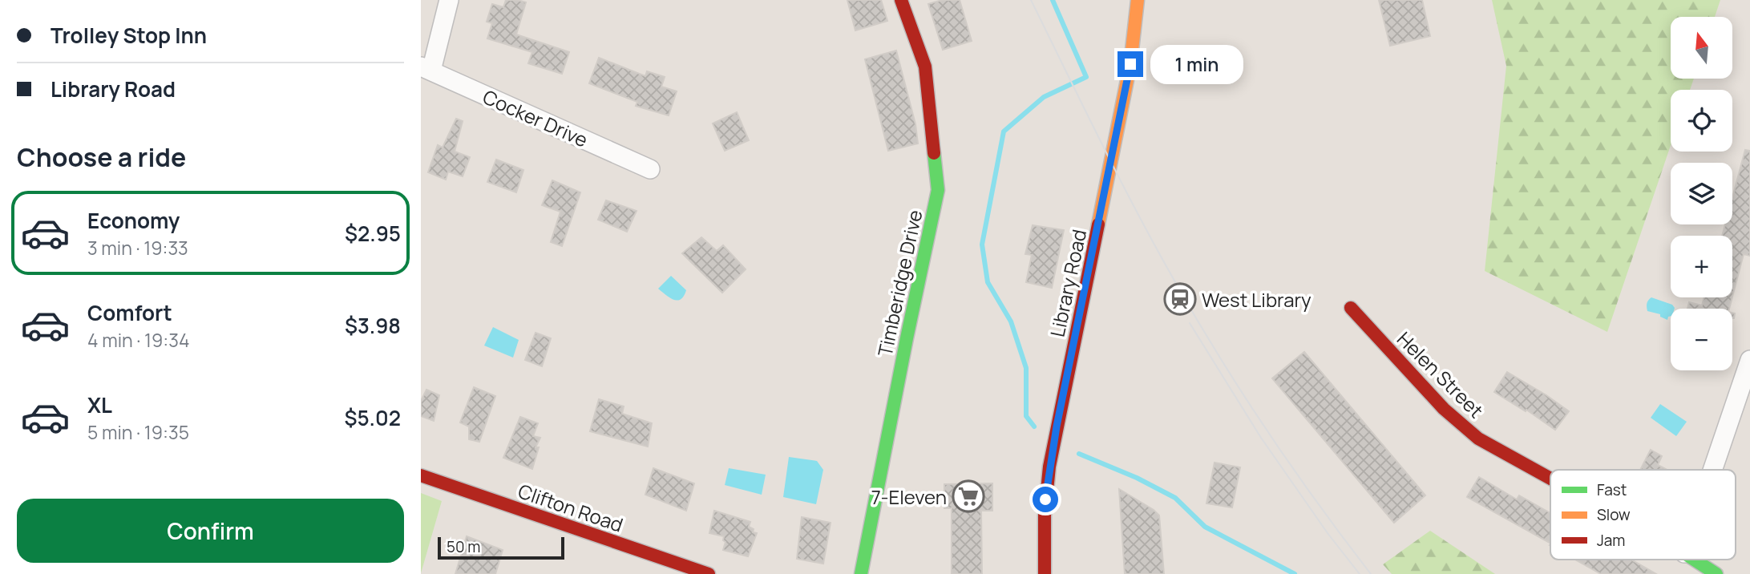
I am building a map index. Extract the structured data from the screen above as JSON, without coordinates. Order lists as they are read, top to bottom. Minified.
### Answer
{"streets":{"street":["Cocker Drive","Timberidge Drive","Library Road","Helen Street","Clifton Road"]},"places":{"station":["West Library"],"supermarket":["7-Eleven"]},"legend":["Fast","Slow","Jam"],"scale_bar":"50 m","north":"top","page":{"banner":["Trolley Stop Inn","Library Road"],"map_buttons":["+","−"],"bubble":"1 min","heading":"Choose a ride","list":[{"name":"Economy","note":"3 min · 19:33","value":"$2.95"},{"name":"Comfort","note":"4 min · 19:34","value":"$3.98"},{"name":"XL","note":"5 min · 19:35","value":"$5.02"}],"buttons":"Confirm","scale":"50 m"}}
